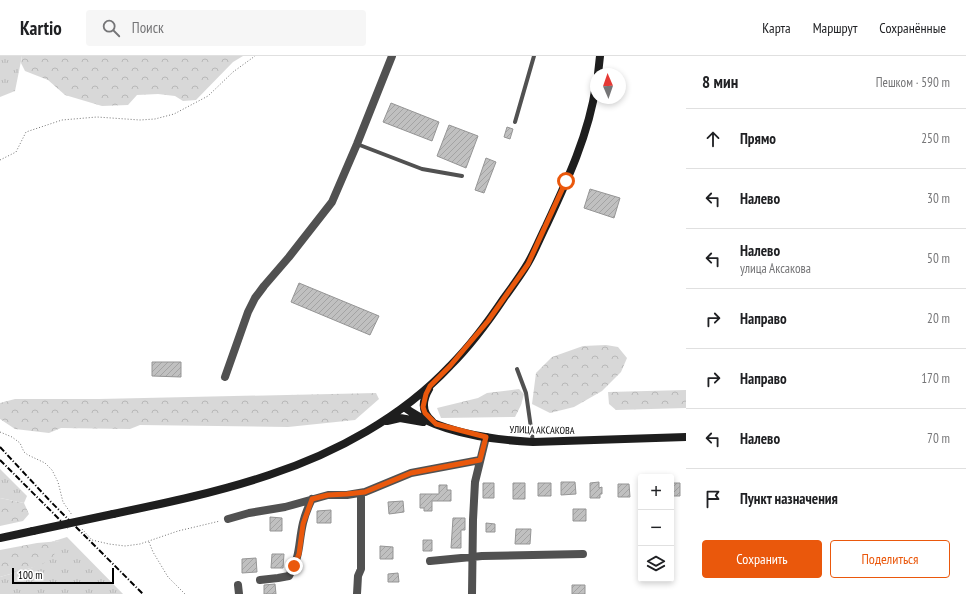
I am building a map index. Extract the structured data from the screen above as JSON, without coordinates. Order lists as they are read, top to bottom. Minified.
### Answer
{"streets":{"main road":["УЛИЦА АКСАКОВА"]},"scale_bar":"100 m","north":"top","page":{"header":"Kartio","search":"Поиск","nav":["Карта","Маршрут","Сохранённые"],"heading":["8 мин","Пешком · 590 m"],"list":[["Прямо","250 m"],["Налево","30 m"],["Налево","улица Аксакова","50 m"],["Направо","20 m"],["Направо","170 m"],["Налево","70 m"],"Пункт назначения"],"map_buttons":["+","−"],"buttons":["Сохранить","Поделиться"],"scale":"100 m"}}
